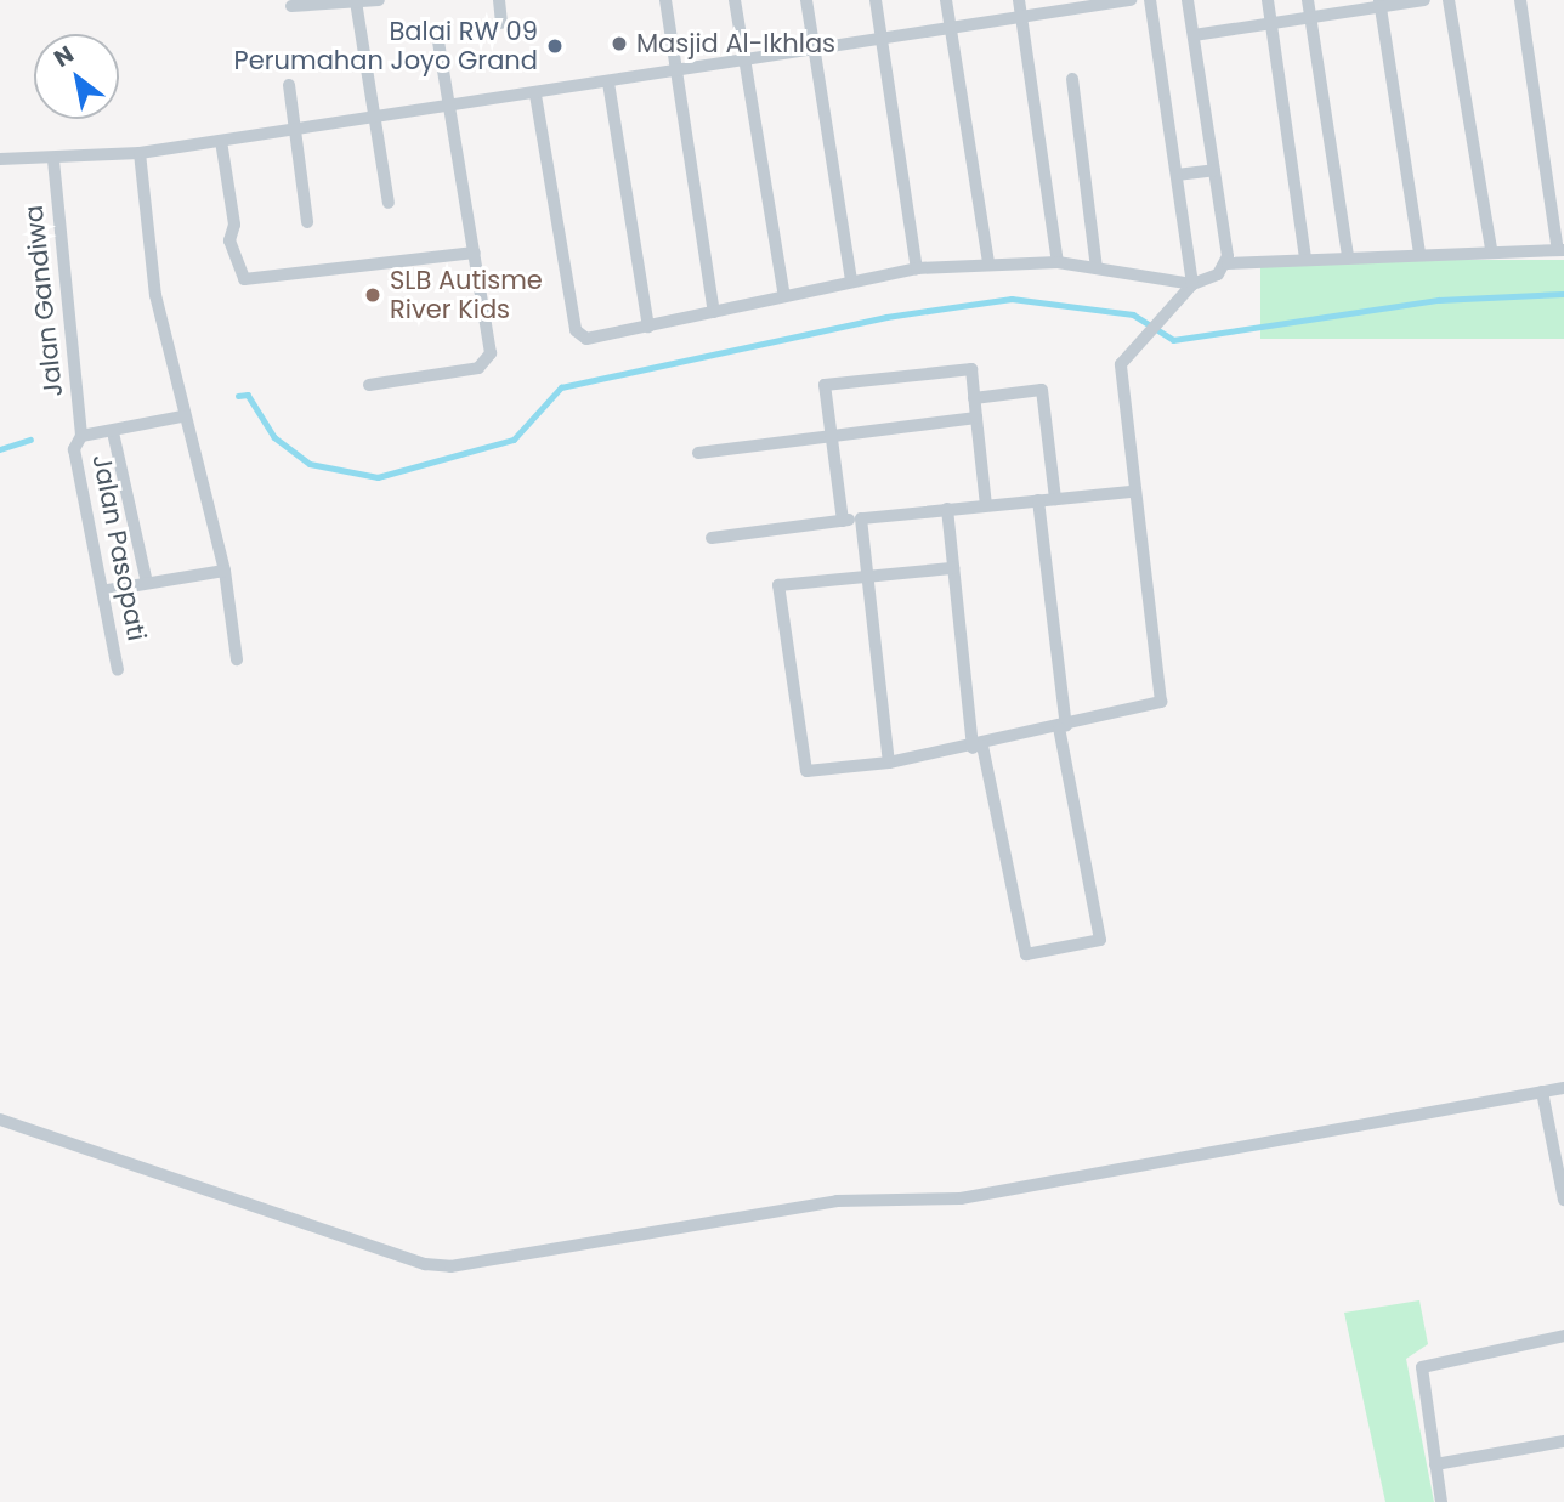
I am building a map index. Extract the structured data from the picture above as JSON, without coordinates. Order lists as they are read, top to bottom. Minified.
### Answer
{"streets":{"street":["Jalan Gandiwa","Jalan Pasopati"]},"crossings":[["Jalan Gandiwa","Jalan Pasopati"]],"places":["Masjid Al-Ikhlas","Balai RW 09 Perumahan Joyo Grand","SLB Autisme River Kids"],"north":"top left"}
